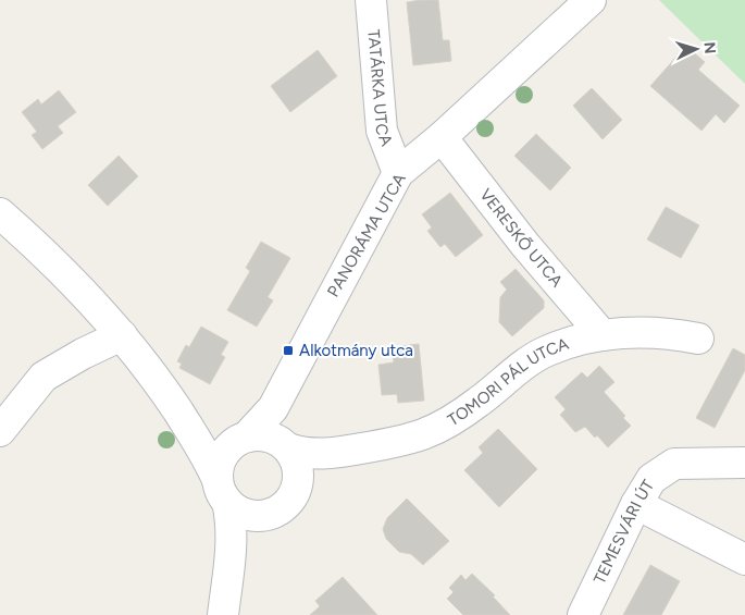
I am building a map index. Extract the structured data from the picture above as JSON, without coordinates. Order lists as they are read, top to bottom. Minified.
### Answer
{"streets":{"street":["TATÁRKA UTCA","PANORÁMA UTCA","VERESKŐ UTCA","TOMORI PÁL UTCA","TEMESVÁRI ÚT"]},"crossings":[["TATÁRKA UTCA","PANORÁMA UTCA"],["PANORÁMA UTCA","VERESKŐ UTCA"],["PANORÁMA UTCA","TOMORI PÁL UTCA"],["VERESKŐ UTCA","TOMORI PÁL UTCA"]],"places":{"transit":["Alkotmány utca"]},"north":"right"}
